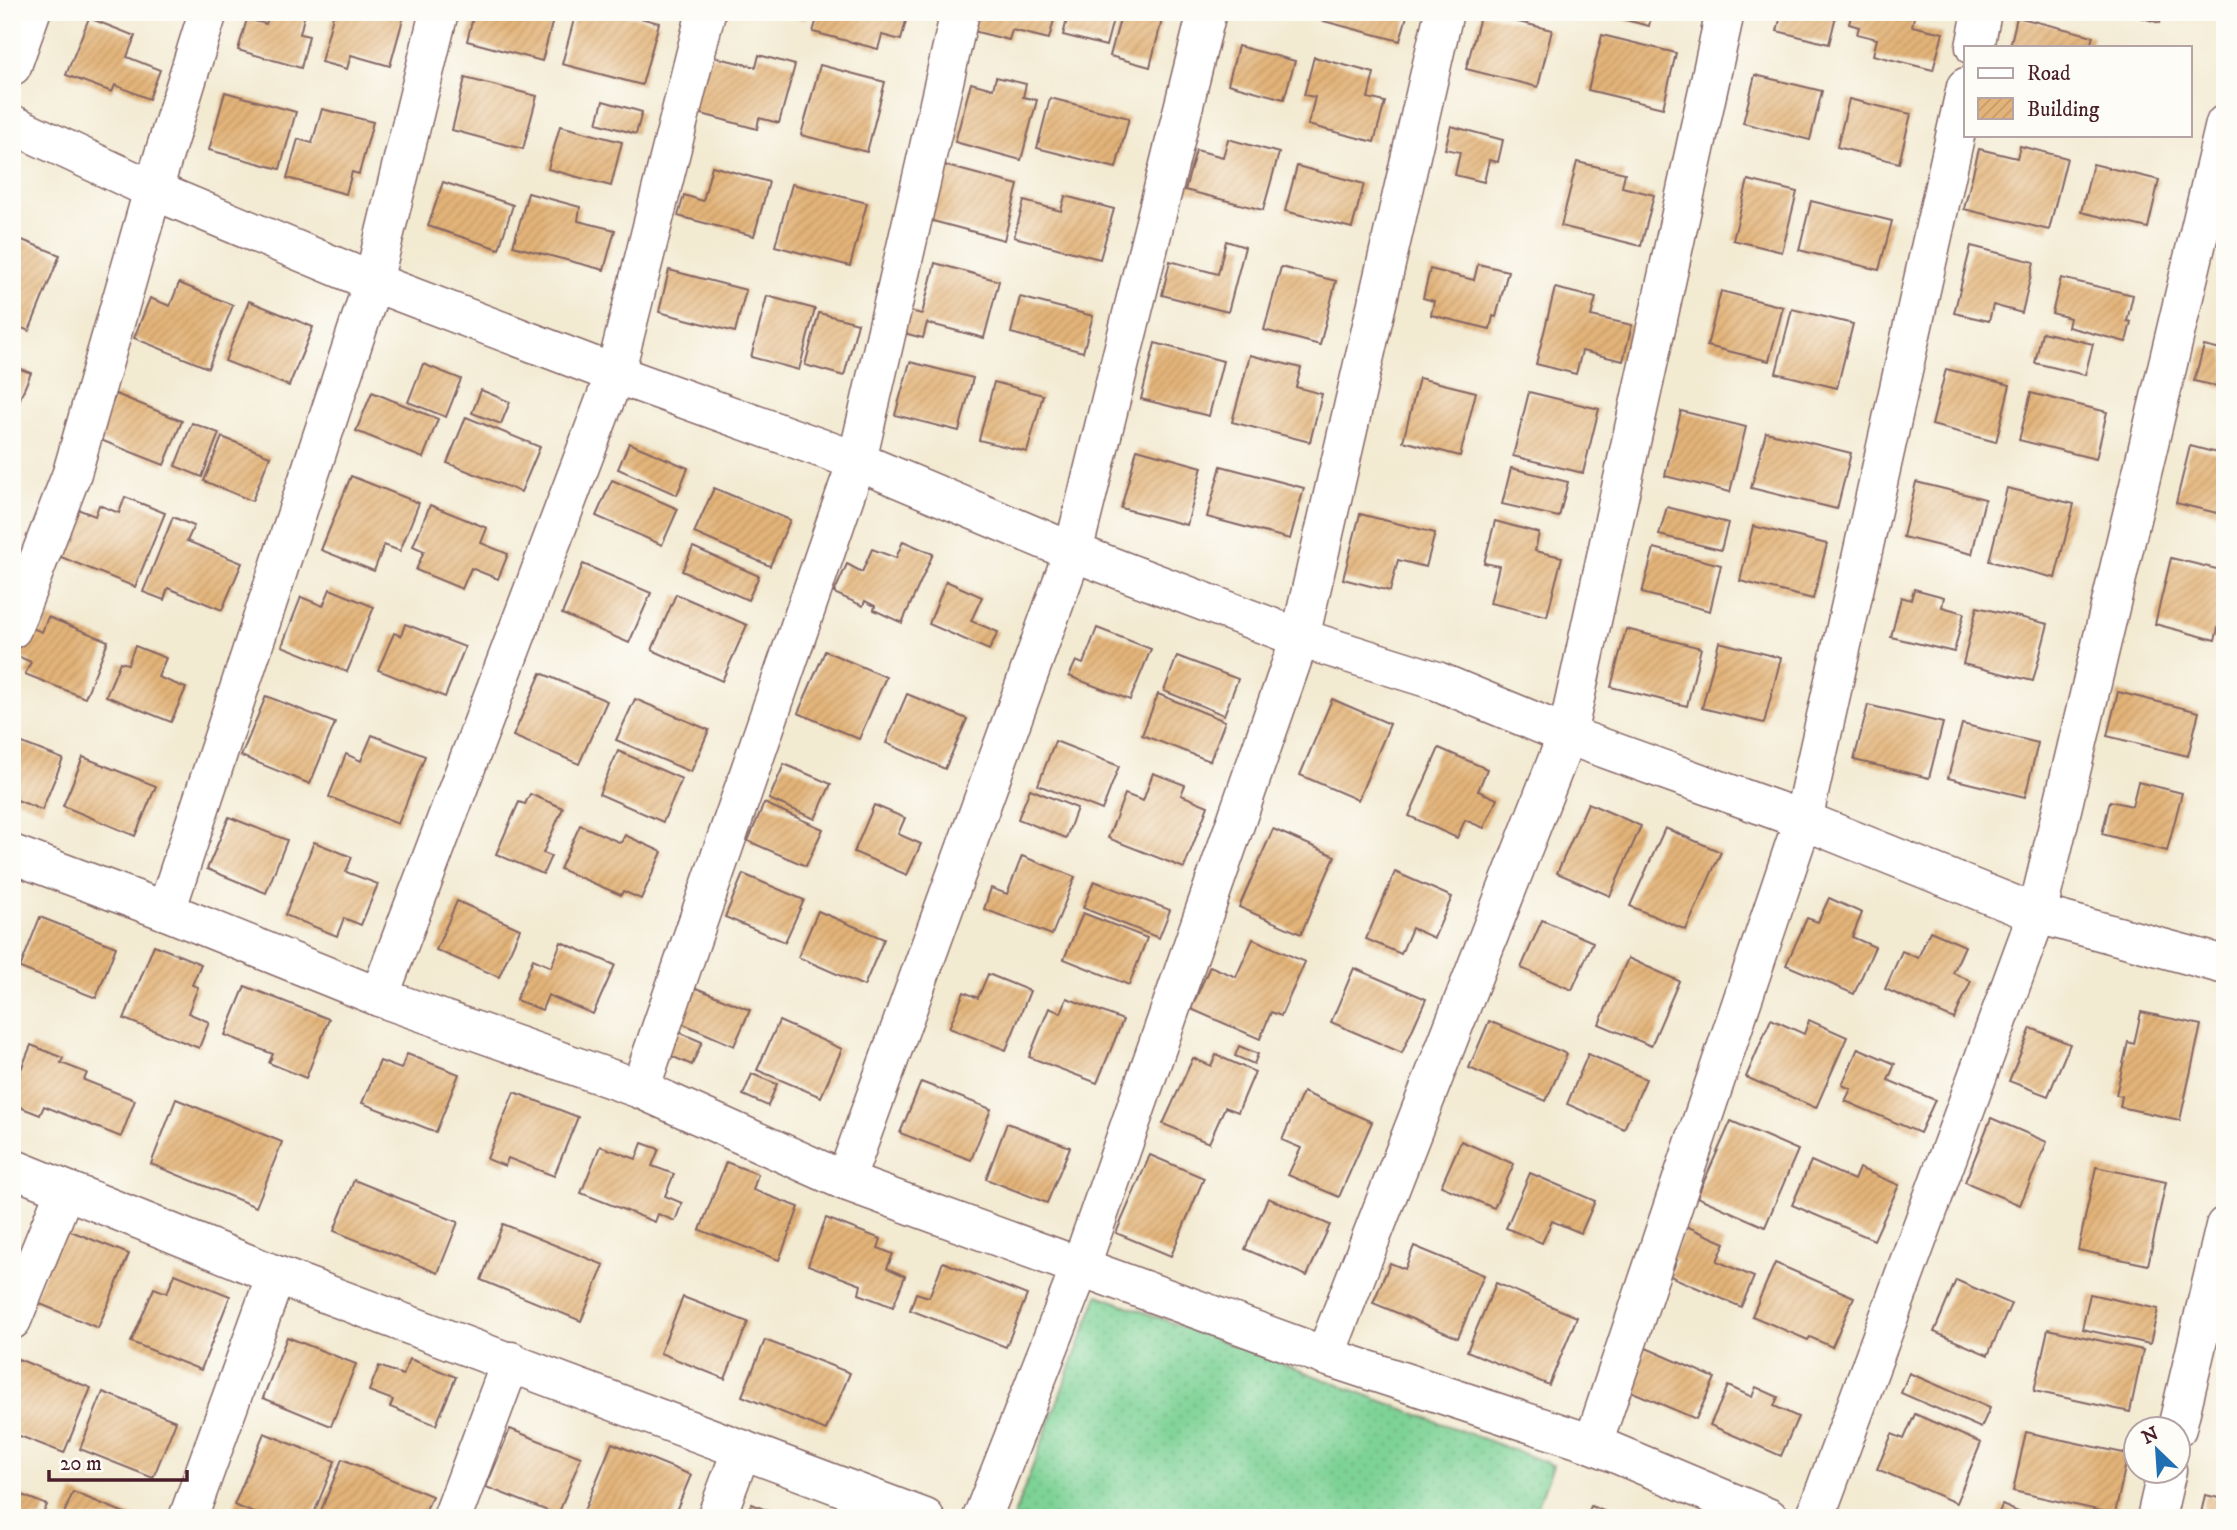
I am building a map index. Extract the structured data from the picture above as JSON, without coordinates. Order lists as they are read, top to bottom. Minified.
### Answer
{"legend":["Road","Building"],"scale_bar":"20 m","north":"top left"}
